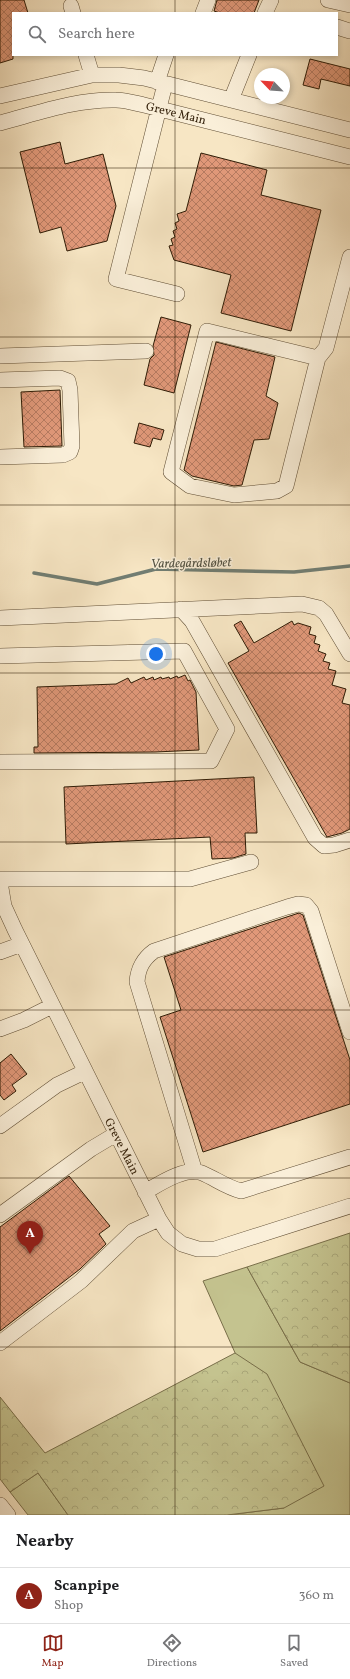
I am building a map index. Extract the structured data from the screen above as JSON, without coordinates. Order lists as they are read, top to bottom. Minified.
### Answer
{"streets":{"street":["Greve Main"]},"water":["Vardegårdsløbet"],"north":"top left","page":{"search":"Search here","pins":"A","heading":"Nearby","list":[{"mark":"A","name":"Scanpipe","note":"Shop","value":"360 m"}],"nav":["Map","Directions","Saved"]}}
